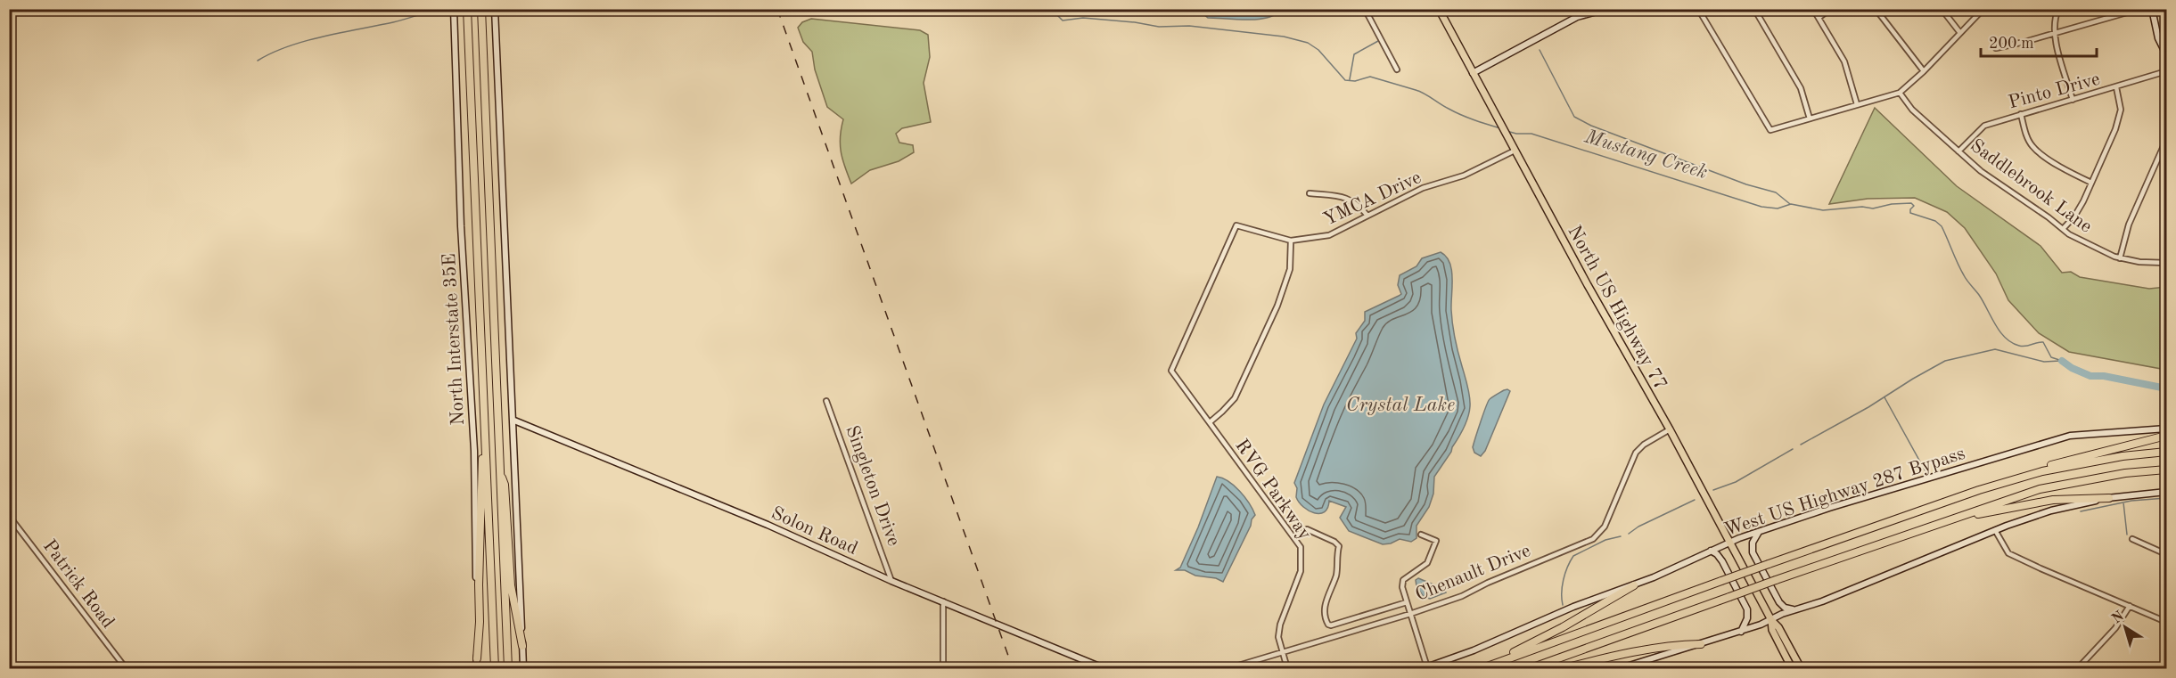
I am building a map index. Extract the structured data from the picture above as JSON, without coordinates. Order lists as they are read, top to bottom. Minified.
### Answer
{"streets":{"main road":["North US Highway 77"],"street":["Pinto Drive","Saddlebrook Lane","YMCA Drive","North Interstate 35E","Singleton Drive","RVG Parkway","West US Highway 287 Bypass","Solon Road","Chenault Drive","Patrick Road"]},"crossings":[["Pinto Drive","Saddlebrook Lane"],["YMCA Drive","North US Highway 77"],["YMCA Drive","RVG Parkway"],["North US Highway 77","West US Highway 287 Bypass"],["North US Highway 77","Chenault Drive"],["Singleton Drive","Solon Road"],["RVG Parkway","Chenault Drive"]],"water":["Mustang Creek","Crystal Lake"],"scale_bar":"200 m","north":"top left"}
